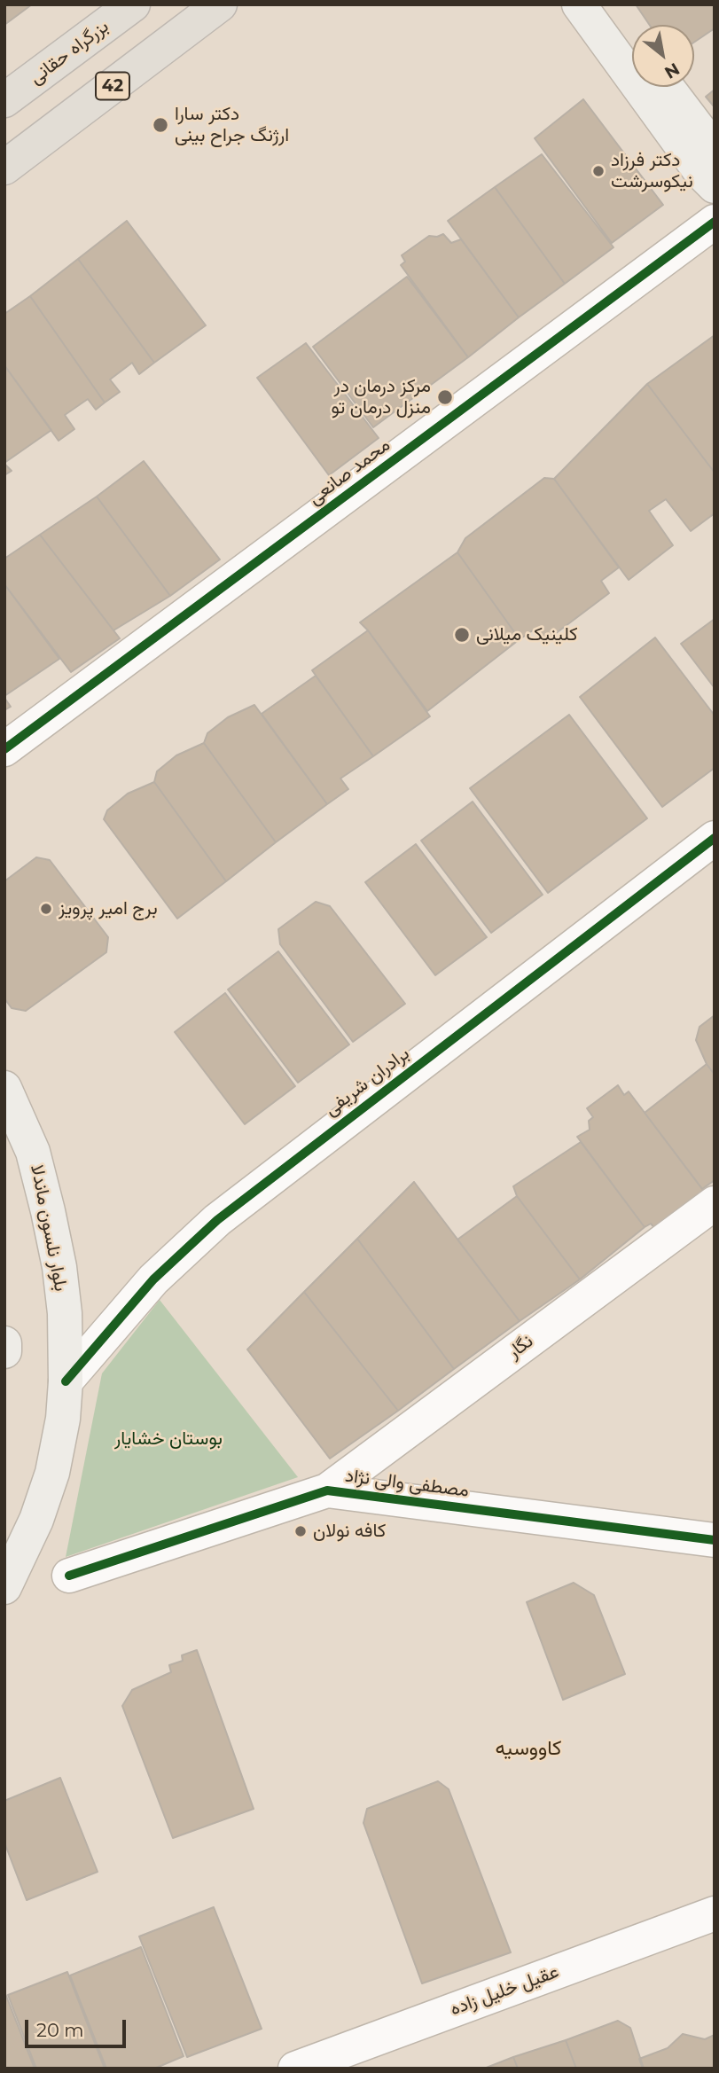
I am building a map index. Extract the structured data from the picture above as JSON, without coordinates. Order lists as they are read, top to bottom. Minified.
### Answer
{"streets":{"main road":["بزرگراه حقانی","42","بلوار نلسون ماندلا"],"street":["محمد صانعی","برادران شریفی","نگار","مصطفی والی نژاد","عقیل خلیل زاده"]},"crossings":[["برادران شریفی","بلوار نلسون ماندلا"],["نگار","مصطفی والی نژاد"]],"districts":["کاووسیه"],"parks":["بوستان خشایار"],"places":["دکتر سارا ارژنگ جراح بینی","دکتر فرزاد نیکوسرشت","مرکز درمان در منزل درمان تو","کلینیک میلانی","برج امیر پرویز","کافه نولان"],"scale_bar":"20 m","north":"bottom right"}
